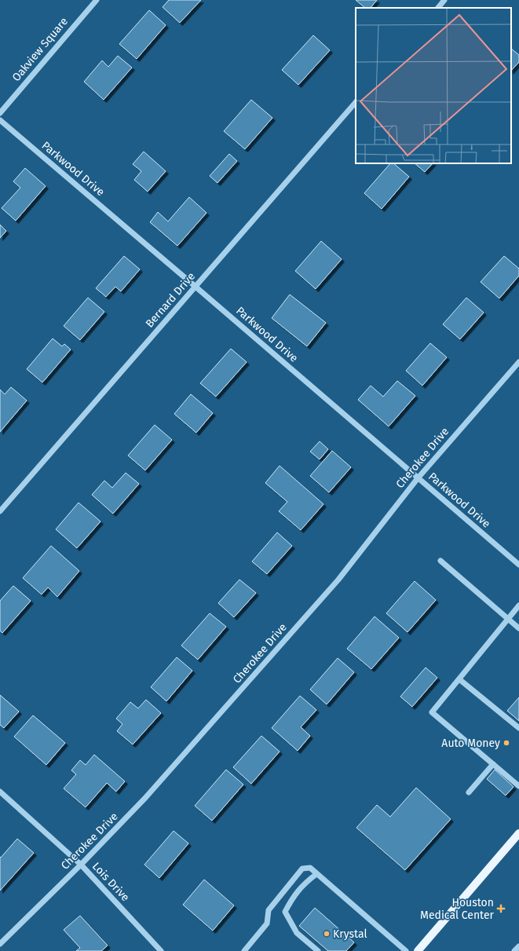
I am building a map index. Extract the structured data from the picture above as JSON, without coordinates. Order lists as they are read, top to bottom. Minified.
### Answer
{"streets":{"street":["Oakview Square","Parkwood Drive","Bernard Drive","Cherokee Drive","Lois Drive"]},"crossings":[["Parkwood Drive","Bernard Drive"],["Parkwood Drive","Cherokee Drive"],["Cherokee Drive","Lois Drive"]],"places":{"other":["Auto Money","Krystal"],"health":["Houston Medical Center"]}}
